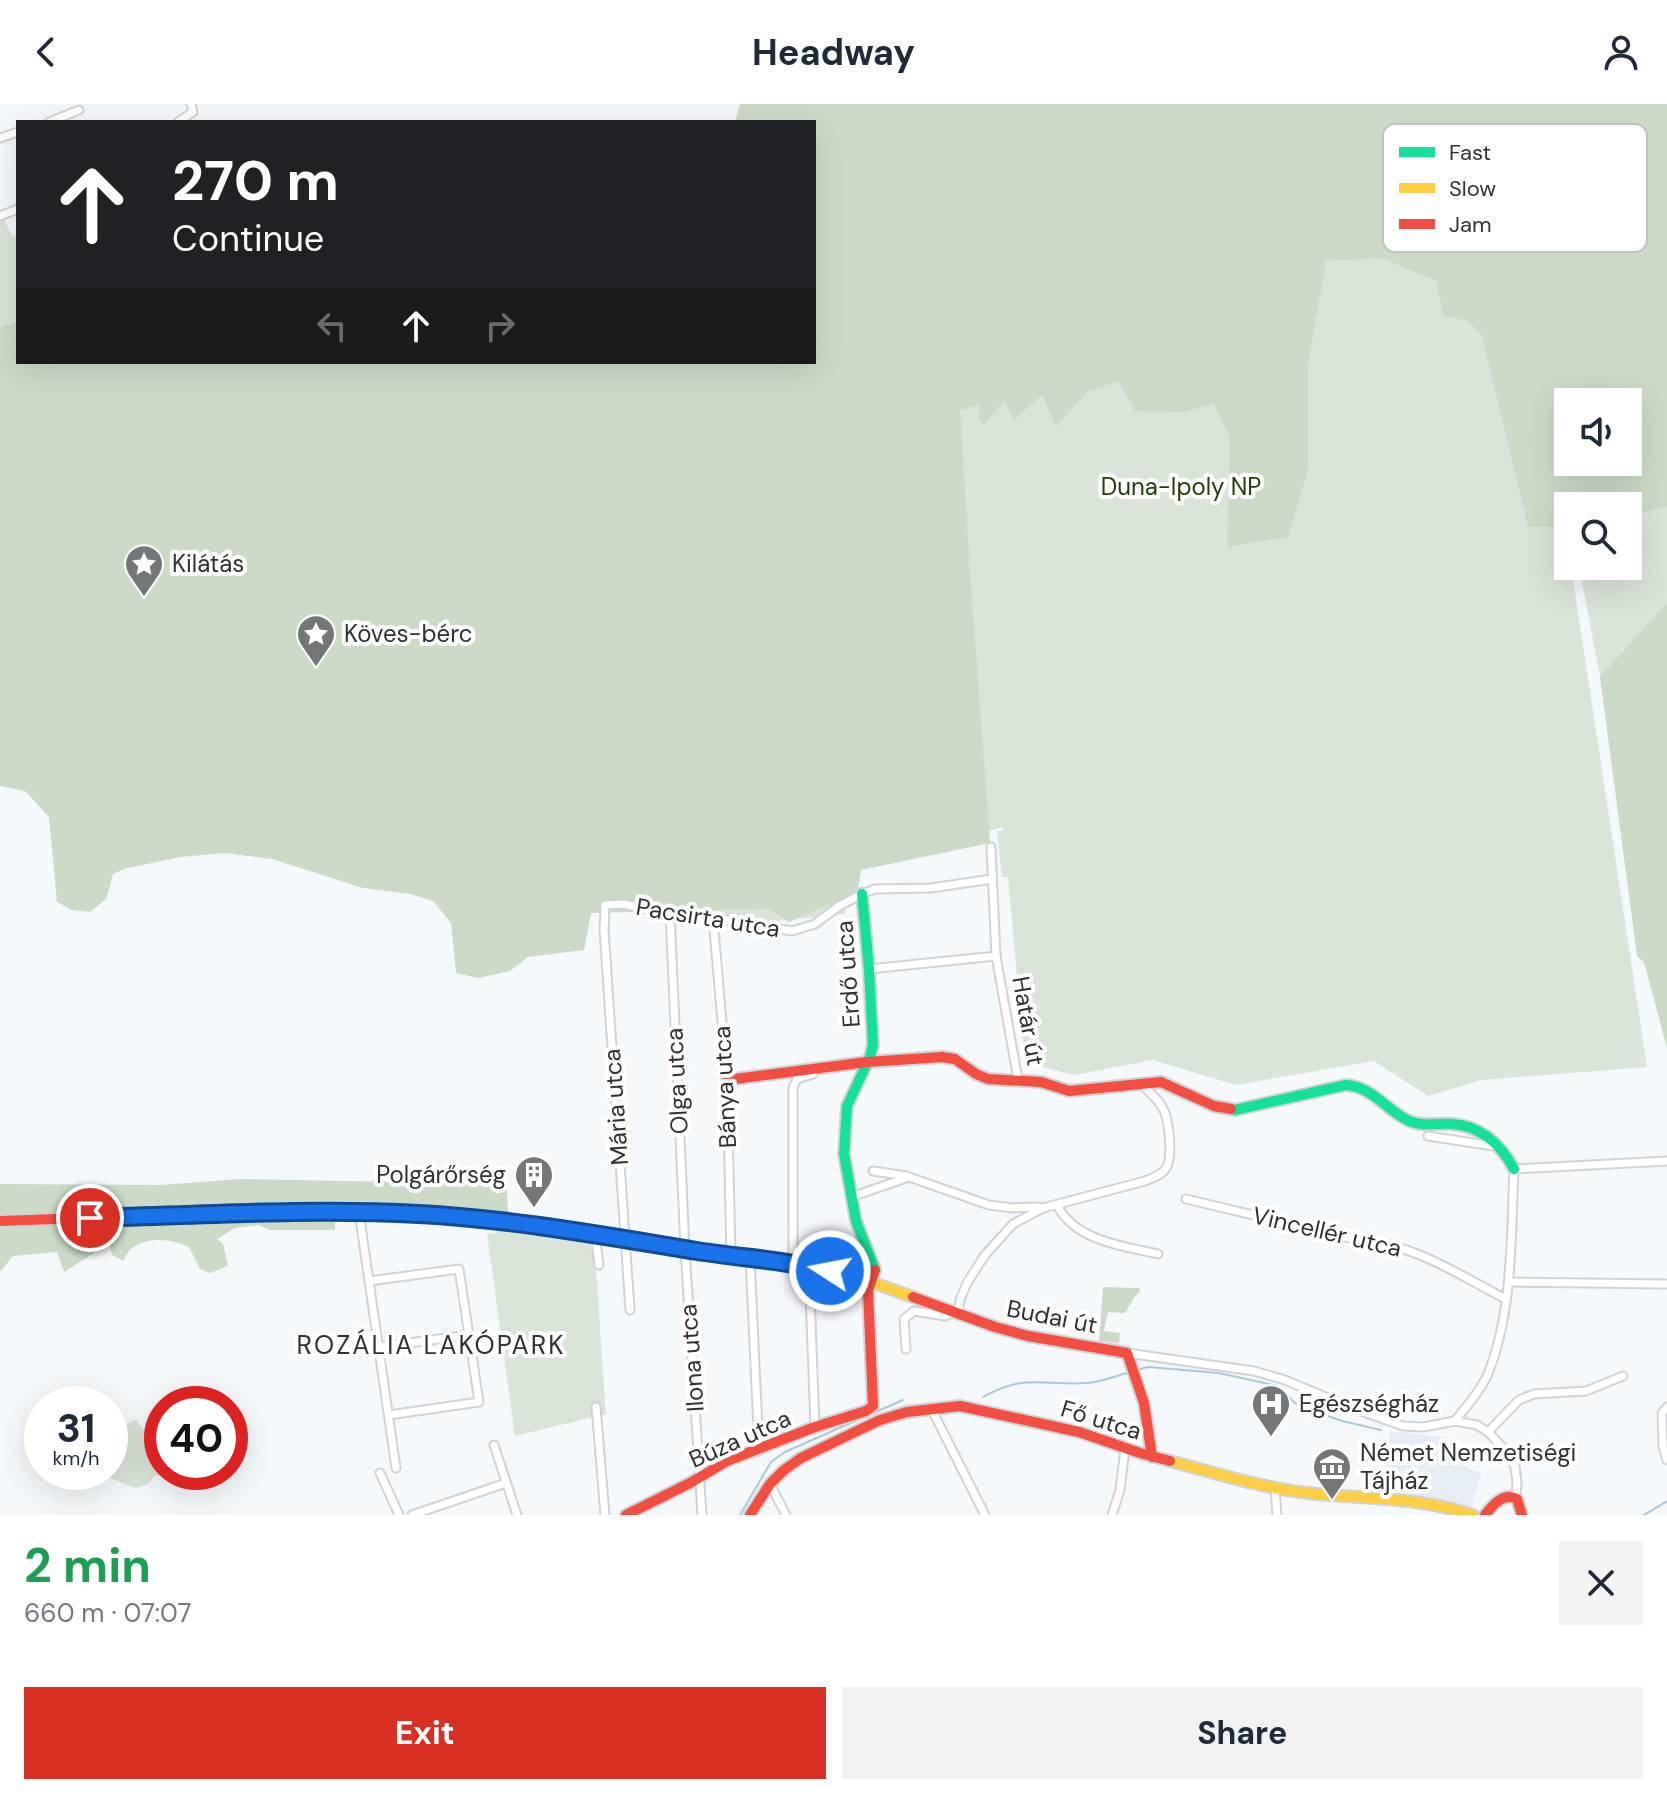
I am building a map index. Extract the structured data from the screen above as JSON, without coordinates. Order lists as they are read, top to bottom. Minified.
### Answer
{"streets":{"street":["Pacsirta utca","Erdő utca","Határ út","Olga utca","Bánya utca","Mária utca","Vincellér utca","Budai út","Ilona utca","Fő utca","Búza utca"]},"crossings":[["Pacsirta utca","Erdő utca"],["Pacsirta utca","Határ út"],["Pacsirta utca","Olga utca"],["Pacsirta utca","Bánya utca"],["Pacsirta utca","Mária utca"],["Erdő utca","Budai út"],["Erdő utca","Búza utca"],["Olga utca","Budai út"],["Olga utca","Ilona utca"],["Bánya utca","Budai út"],["Mária utca","Budai út"],["Budai út","Ilona utca"],["Ilona utca","Búza utca"]],"districts":["ROZÁLIA LAKÓPARK"],"parks":["Duna-Ipoly NP"],"places":{"place":["Kilátás","Köves-bérc"],"building":["Polgárőrség"],"hospital":["Egészségház"],"museum":["Német Nemzetiségi Tájház"]},"legend":["Fast","Slow","Jam"],"page":{"header":"Headway","turn":["270 m","Continue"],"speed":"31 km/h","limit":"40","heading":["2 min","660 m · 07:07"],"buttons":["Exit","Share"]}}
